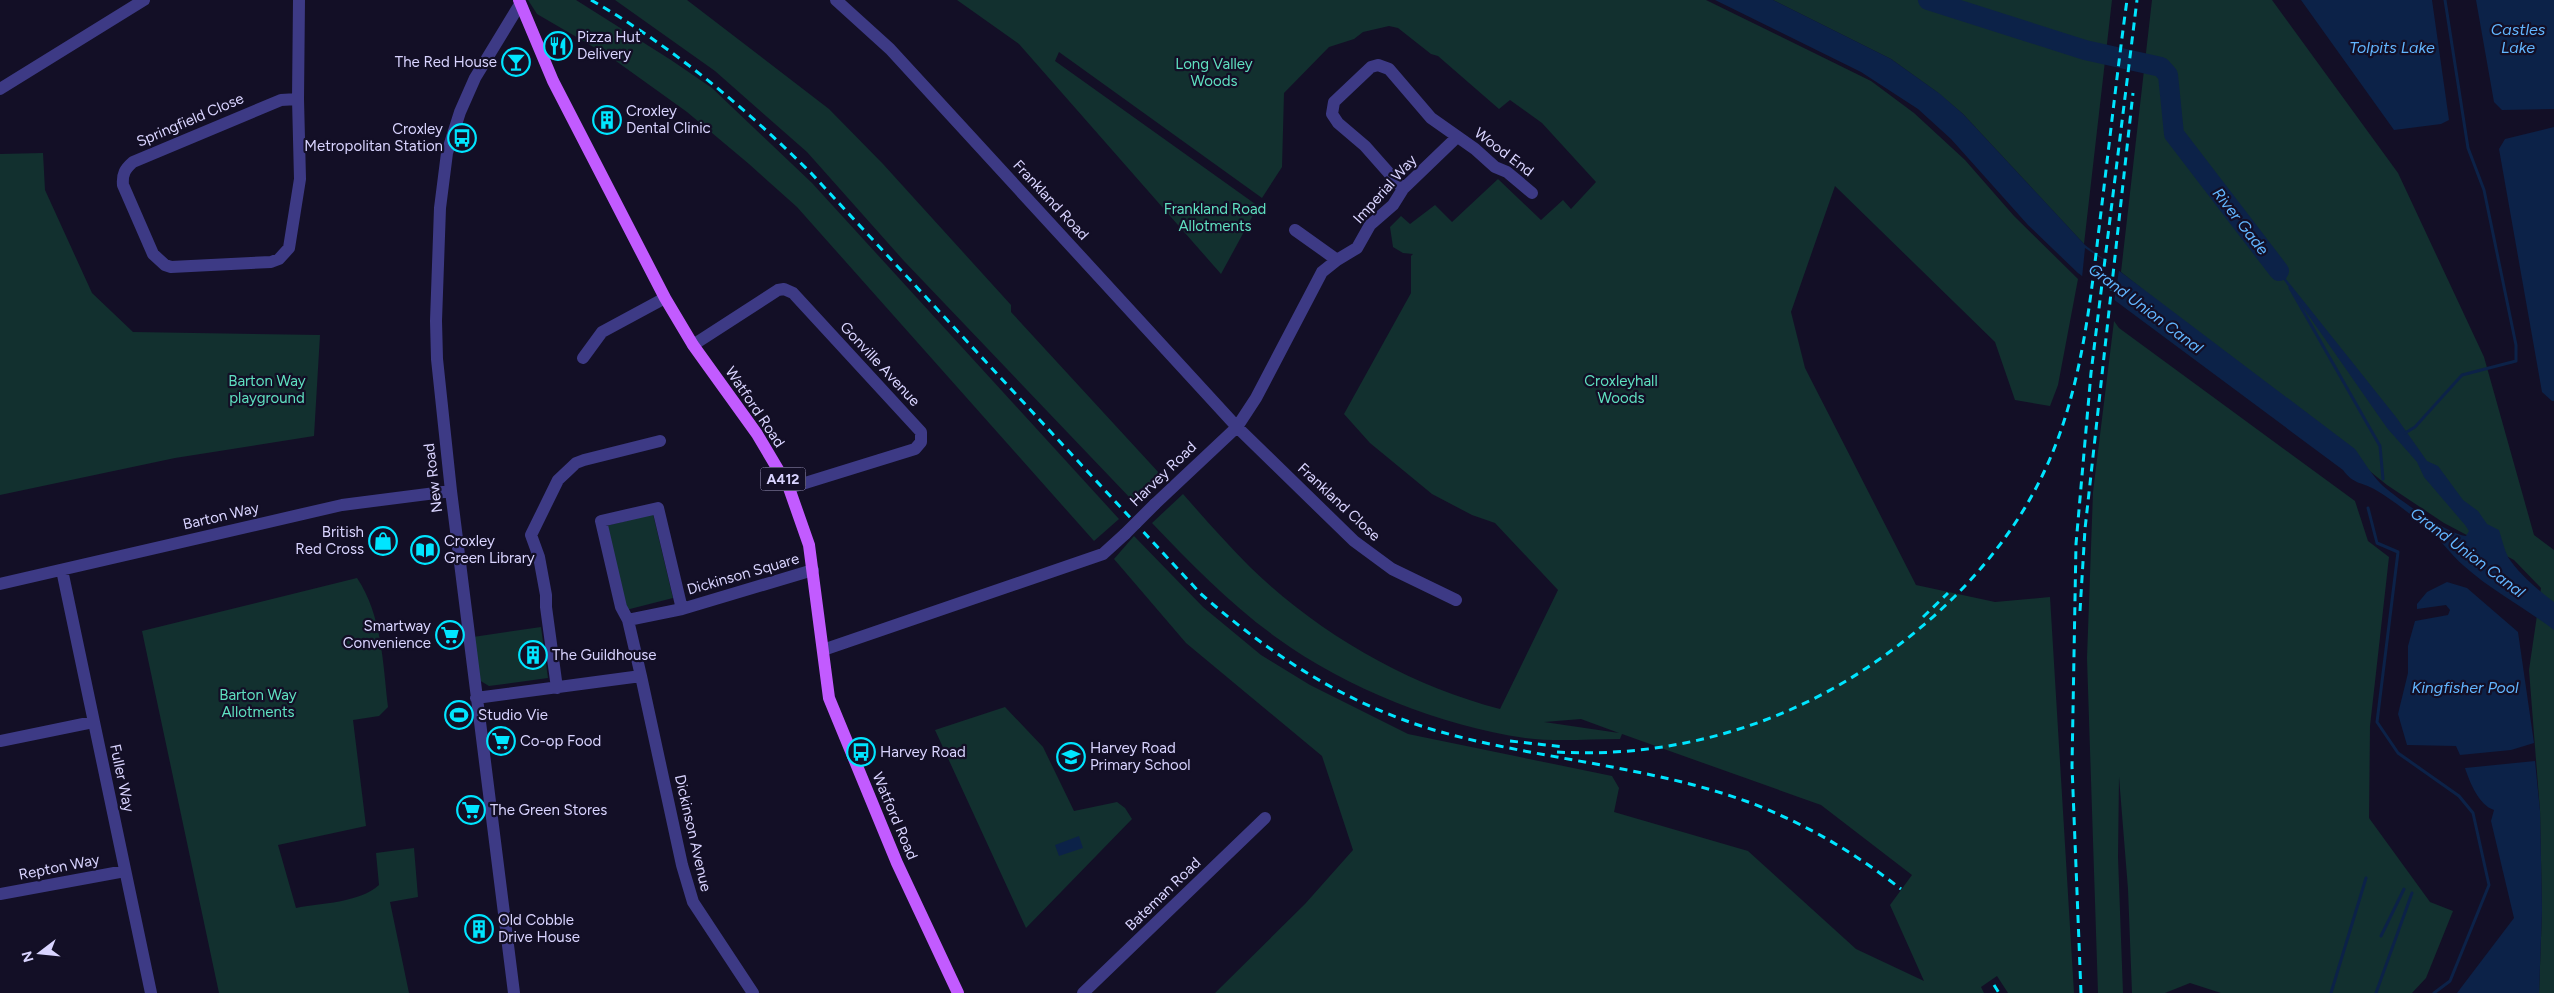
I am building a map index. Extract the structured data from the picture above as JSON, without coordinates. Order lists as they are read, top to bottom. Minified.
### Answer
{"streets":{"main road":["Watford Road","A412"],"street":["Springfield Close","Wood End","Imperial Way","Frankland Road","Gonville Avenue","Harvey Road","New Road","Frankland Close","Barton Way","Dickinson Square","Fuller Way","Dickinson Avenue","Repton Way","Bateman Road"]},"crossings":[["Wood End","Imperial Way"],["Imperial Way","Harvey Road"],["Frankland Road","Harvey Road"],["Frankland Road","Frankland Close"],["Gonville Avenue","Watford Road"],["Watford Road","Harvey Road"],["Watford Road","New Road"],["Watford Road","Dickinson Square"],["Harvey Road","Frankland Close"],["New Road","Barton Way"],["Barton Way","Fuller Way"],["Dickinson Square","Dickinson Avenue"],["Fuller Way","Repton Way"]],"water":["Castles Lake","Tolpits Lake","River Gade","Grand Union Canal","Kingfisher Pool"],"parks":["Long Valley Woods","Frankland Road Allotments","Barton Way playground","Croxleyhall Woods","Barton Way Allotments"],"places":{"restaurant":["Pizza Hut Delivery"],"bar":["The Red House"],"building":["Croxley Dental Clinic","The Guildhouse","Old Cobble Drive House"],"bus stop":["Croxley Metropolitan Station","Harvey Road"],"shop":["British Red Cross"],"library":["Croxley Green Library"],"supermarket":["Smartway Convenience","Co-op Food","The Green Stores"],"sports":["Studio Vie"],"school or university":["Harvey Road Primary School"]},"north":"left"}
